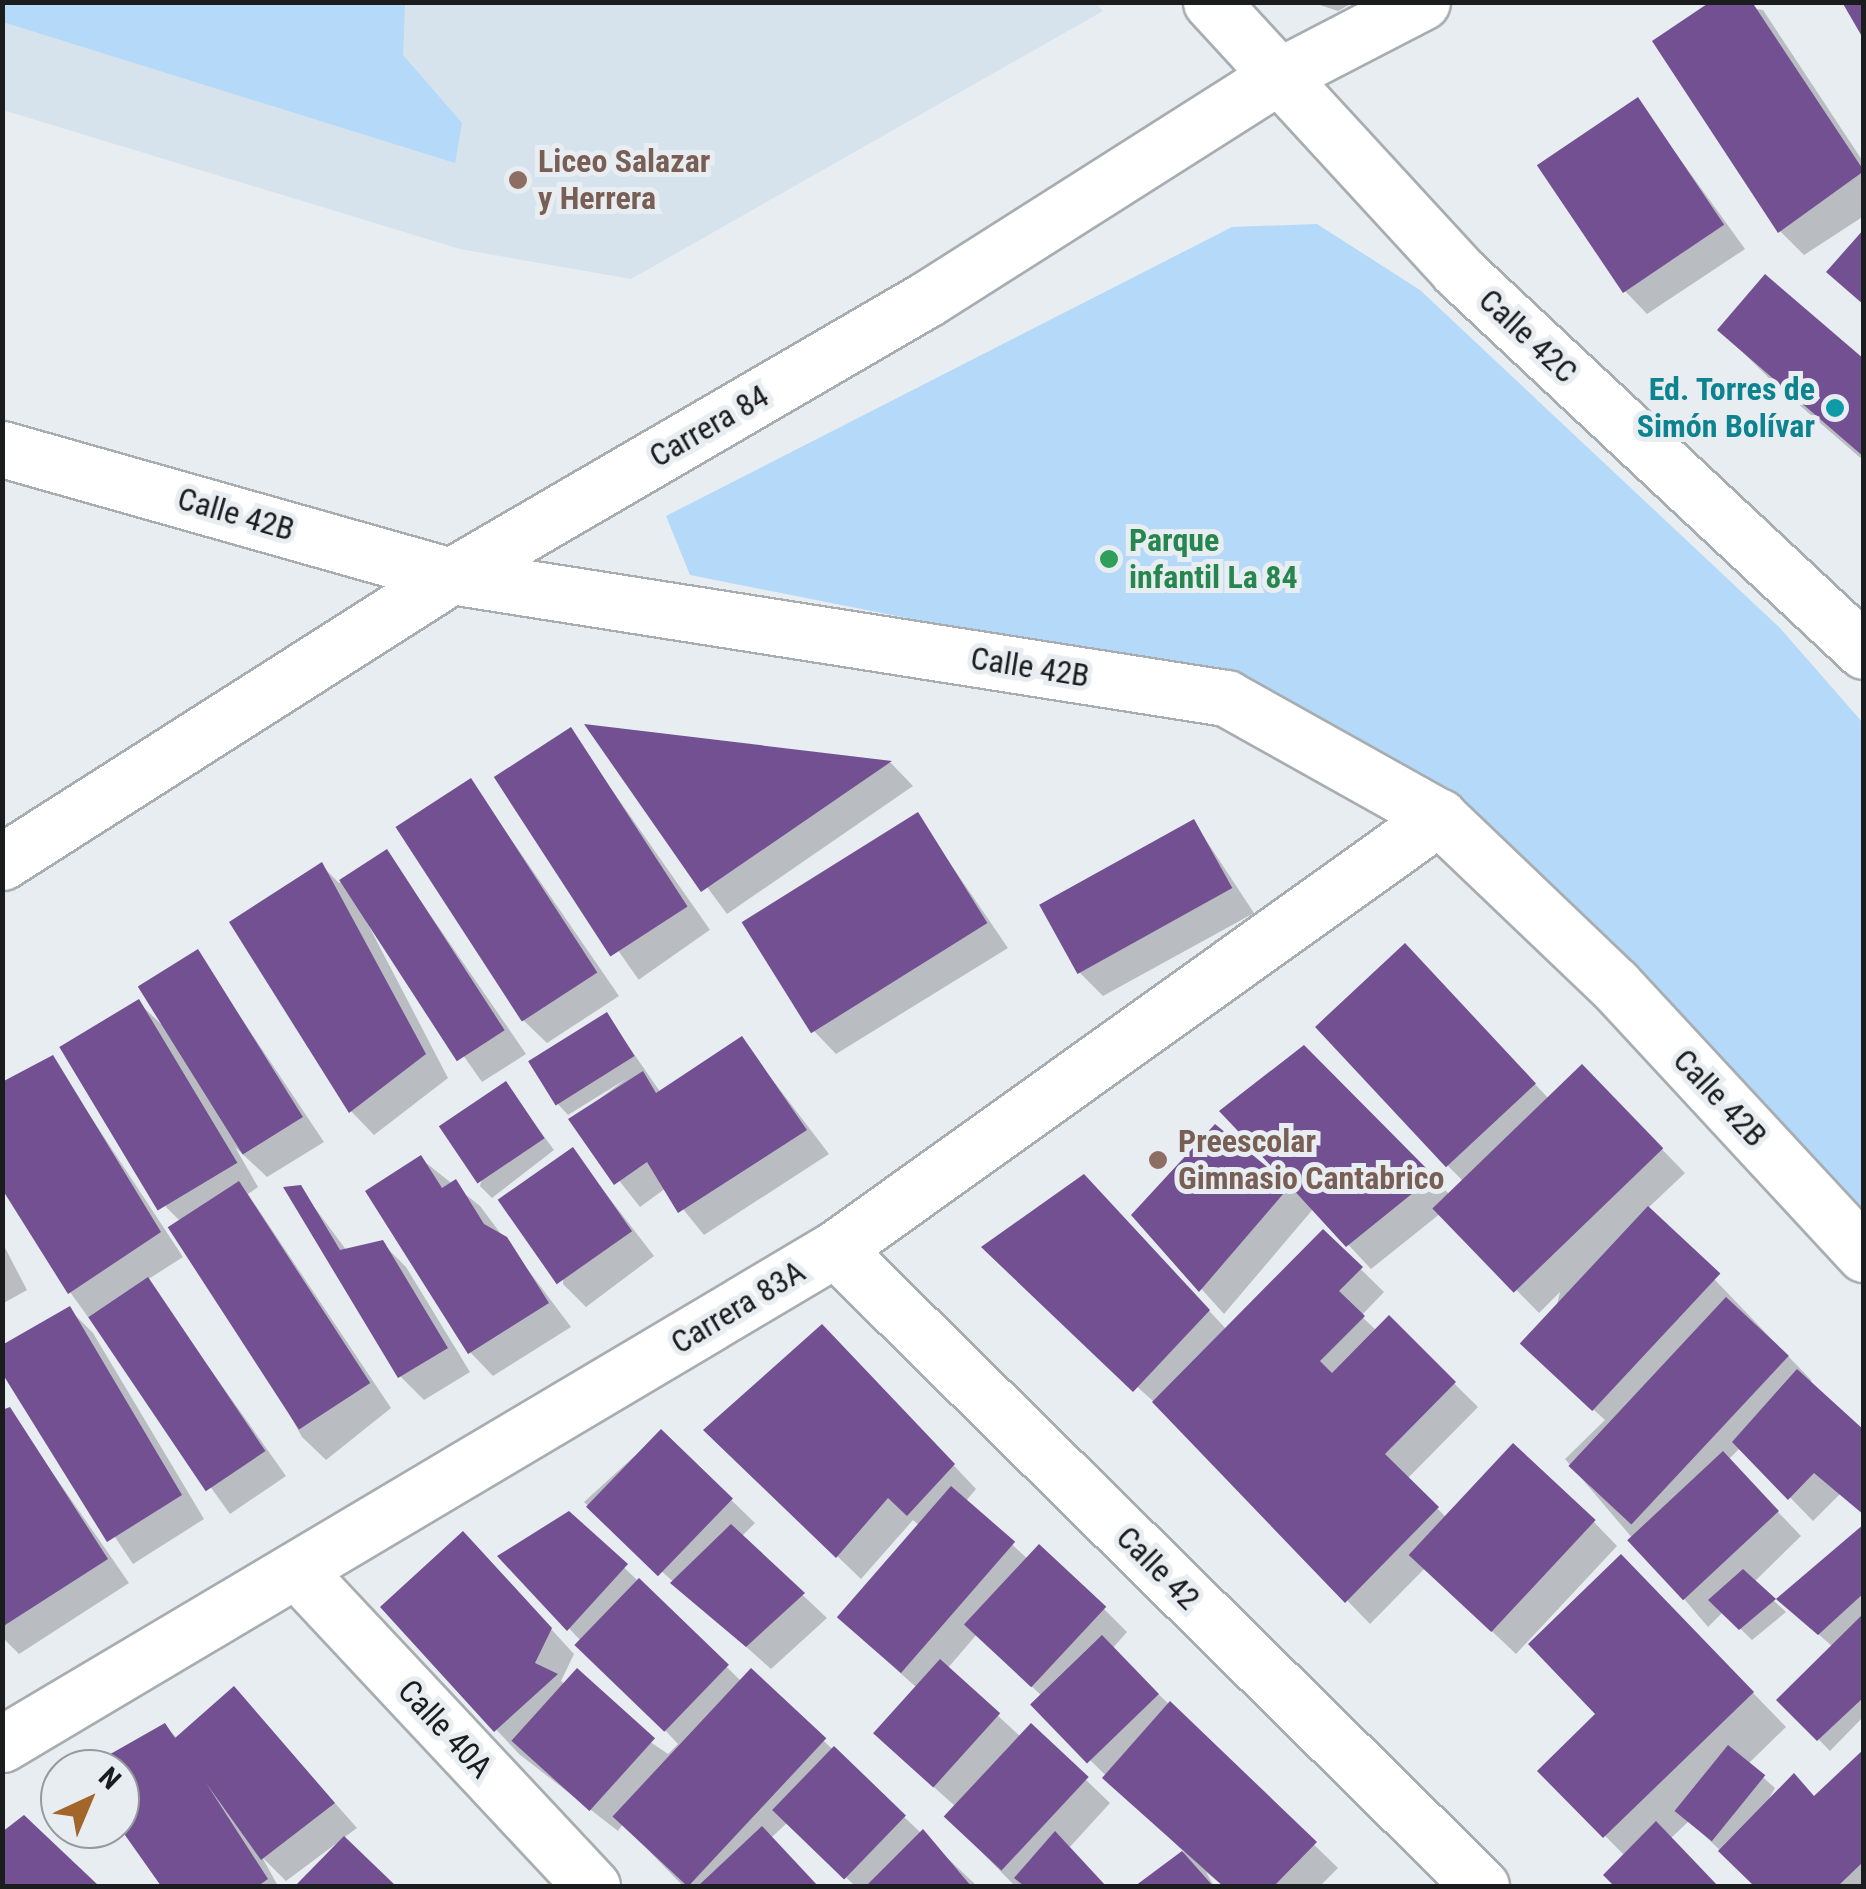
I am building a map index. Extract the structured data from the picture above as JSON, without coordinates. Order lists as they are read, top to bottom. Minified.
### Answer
{"streets":{"street":["Calle 42C","Carrera 84","Calle 42B","Carrera 83A","Calle 42","Calle 40A"]},"crossings":[["Calle 42C","Carrera 84"],["Carrera 84","Calle 42B"],["Calle 42B","Carrera 83A"],["Carrera 83A","Calle 42"],["Carrera 83A","Calle 40A"]],"places":["Liceo Salazar y Herrera","Ed. Torres de Simón Bolívar","Parque infantil La 84","Preescolar Gimnasio Cantabrico"],"north":"top right"}
